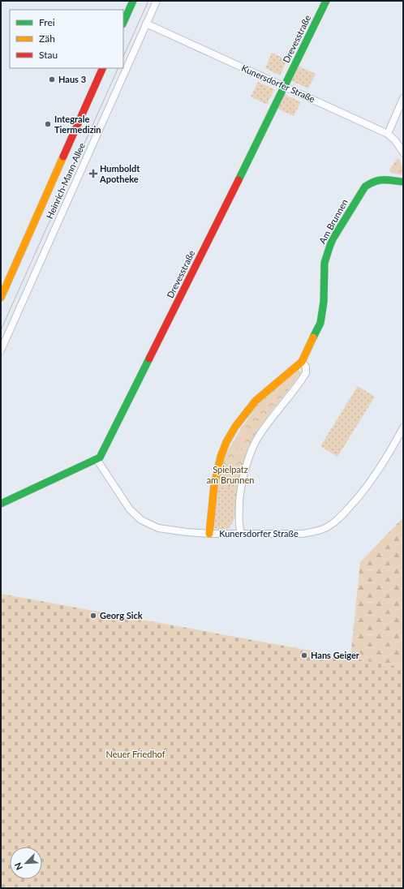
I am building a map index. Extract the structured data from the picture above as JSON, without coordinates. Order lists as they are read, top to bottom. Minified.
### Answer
{"streets":{"street":["Drevesstraße","Kunersdorfer Straße","Heinrich-Mann-Allee","Am Brunnen"]},"crossings":[["Drevesstraße","Kunersdorfer Straße"],["Kunersdorfer Straße","Heinrich-Mann-Allee"],["Kunersdorfer Straße","Am Brunnen"]],"parks":["Spielpatz am Brunnen","Neuer Friedhof"],"places":{"other":["Haus 3","Integrale Tiermedizin","Georg Sick","Hans Geiger"],"health":["Humboldt Apotheke"]},"legend":["Frei","Zäh","Stau"],"north":"bottom left"}
